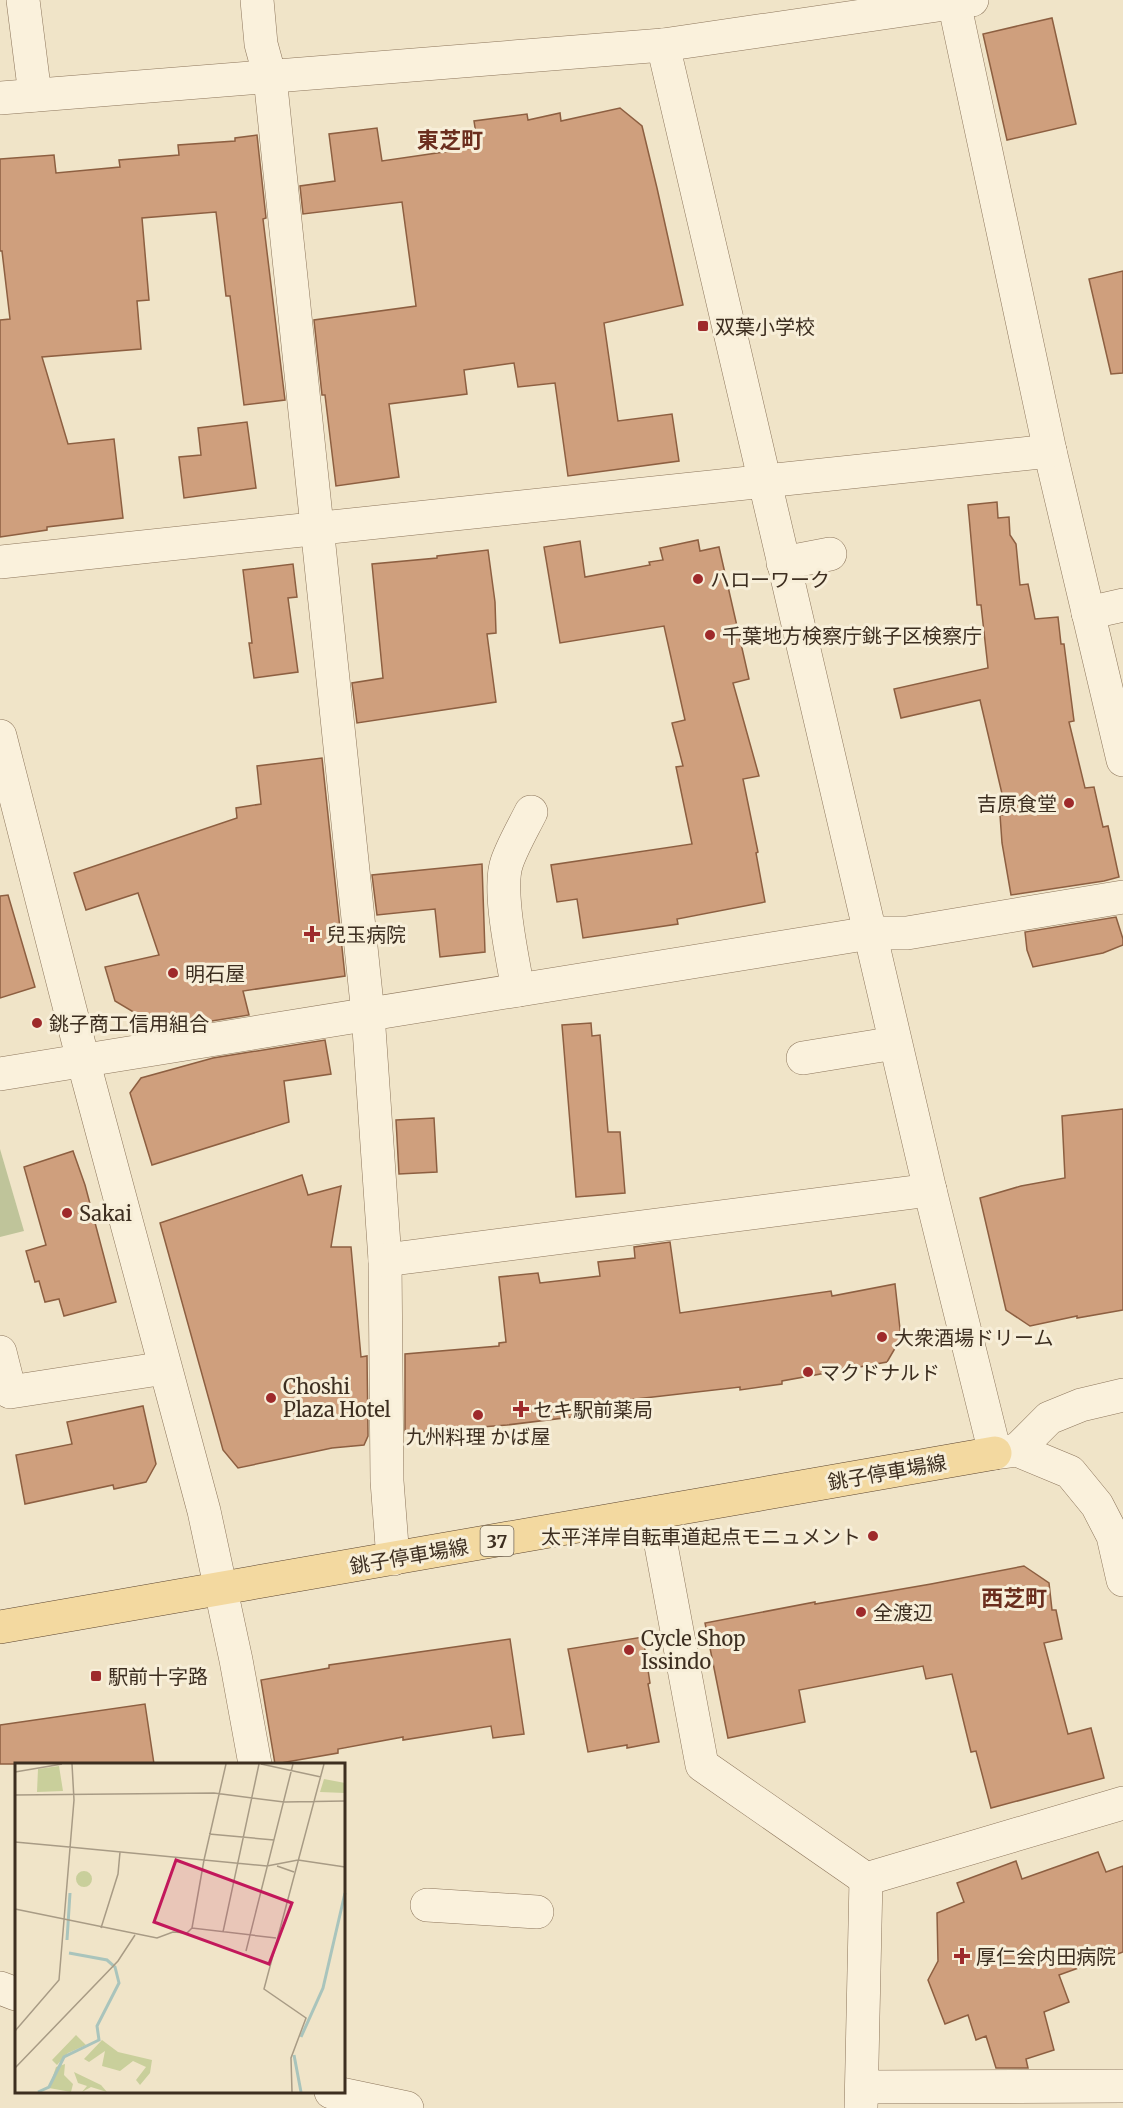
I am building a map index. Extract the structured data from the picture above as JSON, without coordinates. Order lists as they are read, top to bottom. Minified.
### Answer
{"streets":{"main road":["銚子停車場線","37"]},"districts":["東芝町","西芝町"],"places":{"transit":["双葉小学校","駅前十字路"],"other":["ハローワーク","千葉地方検察庁銚子区検察庁","吉原食堂","明石屋","銚子商工信用組合","Sakai","大衆酒場ドリーム","マクドナルド","Choshi Plaza Hotel","九州料理 かば屋","太平洋岸自転車道起点モニュメント","全渡辺","Cycle Shop Issindo"],"health":["兒玉病院","セキ駅前薬局","厚仁会内田病院"]}}
